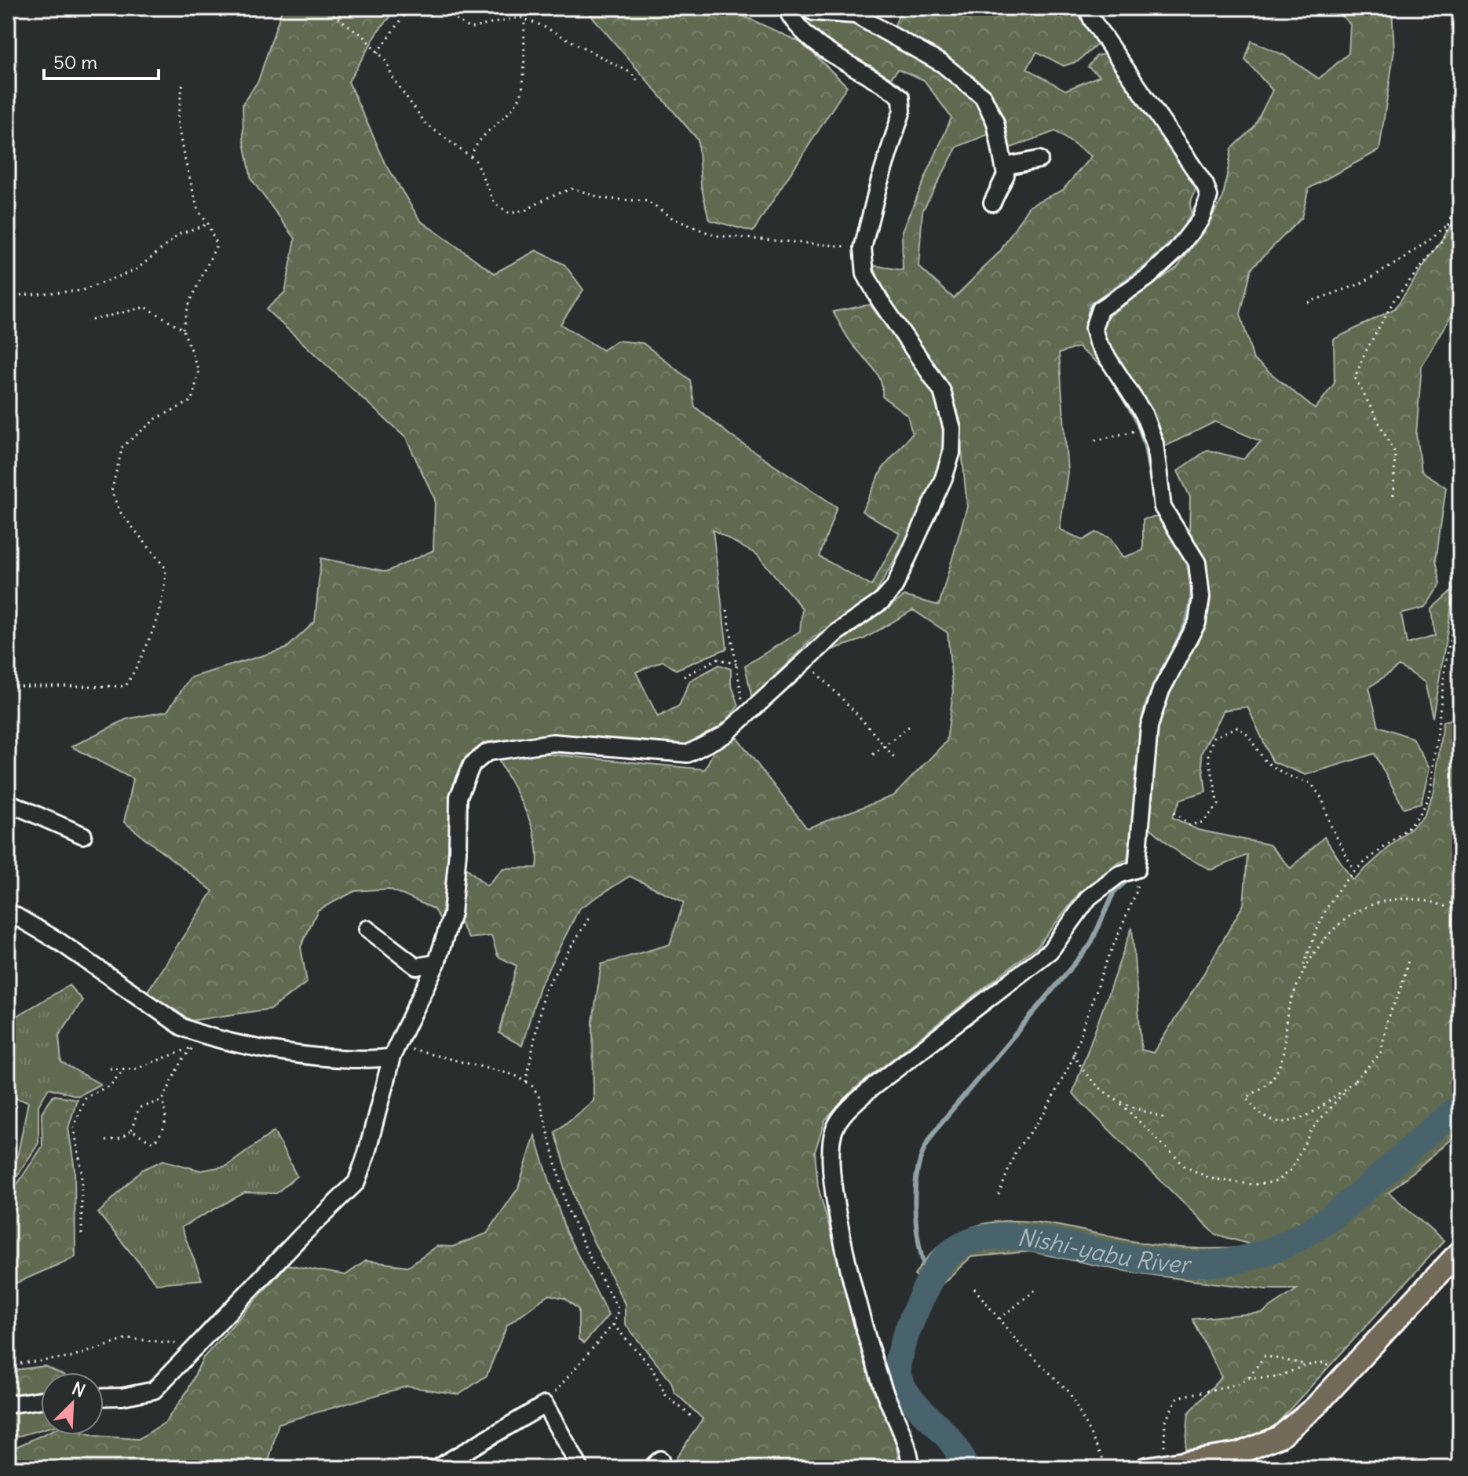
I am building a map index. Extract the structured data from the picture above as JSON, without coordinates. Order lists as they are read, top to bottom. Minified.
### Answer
{"water":["Nishi-yabu River"],"scale_bar":"50 m","north":"top right"}
